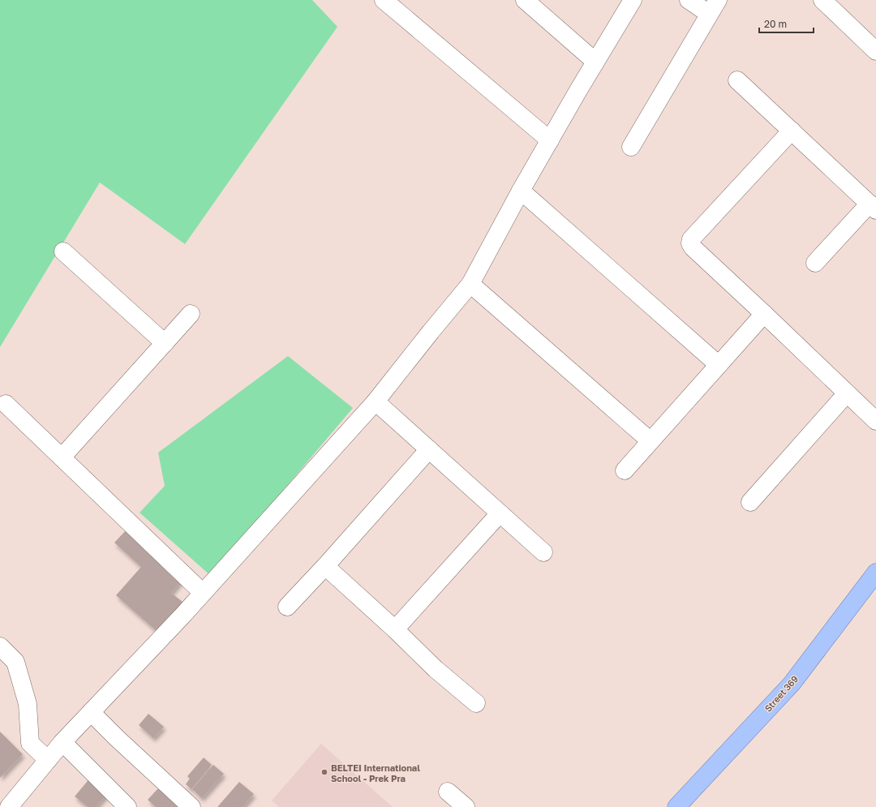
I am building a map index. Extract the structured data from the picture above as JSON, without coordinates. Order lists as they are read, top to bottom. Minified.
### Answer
{"streets":{"main road":["Street 369"]},"places":["BELTEI International School - Prek Pra"],"scale_bar":"20 m"}
